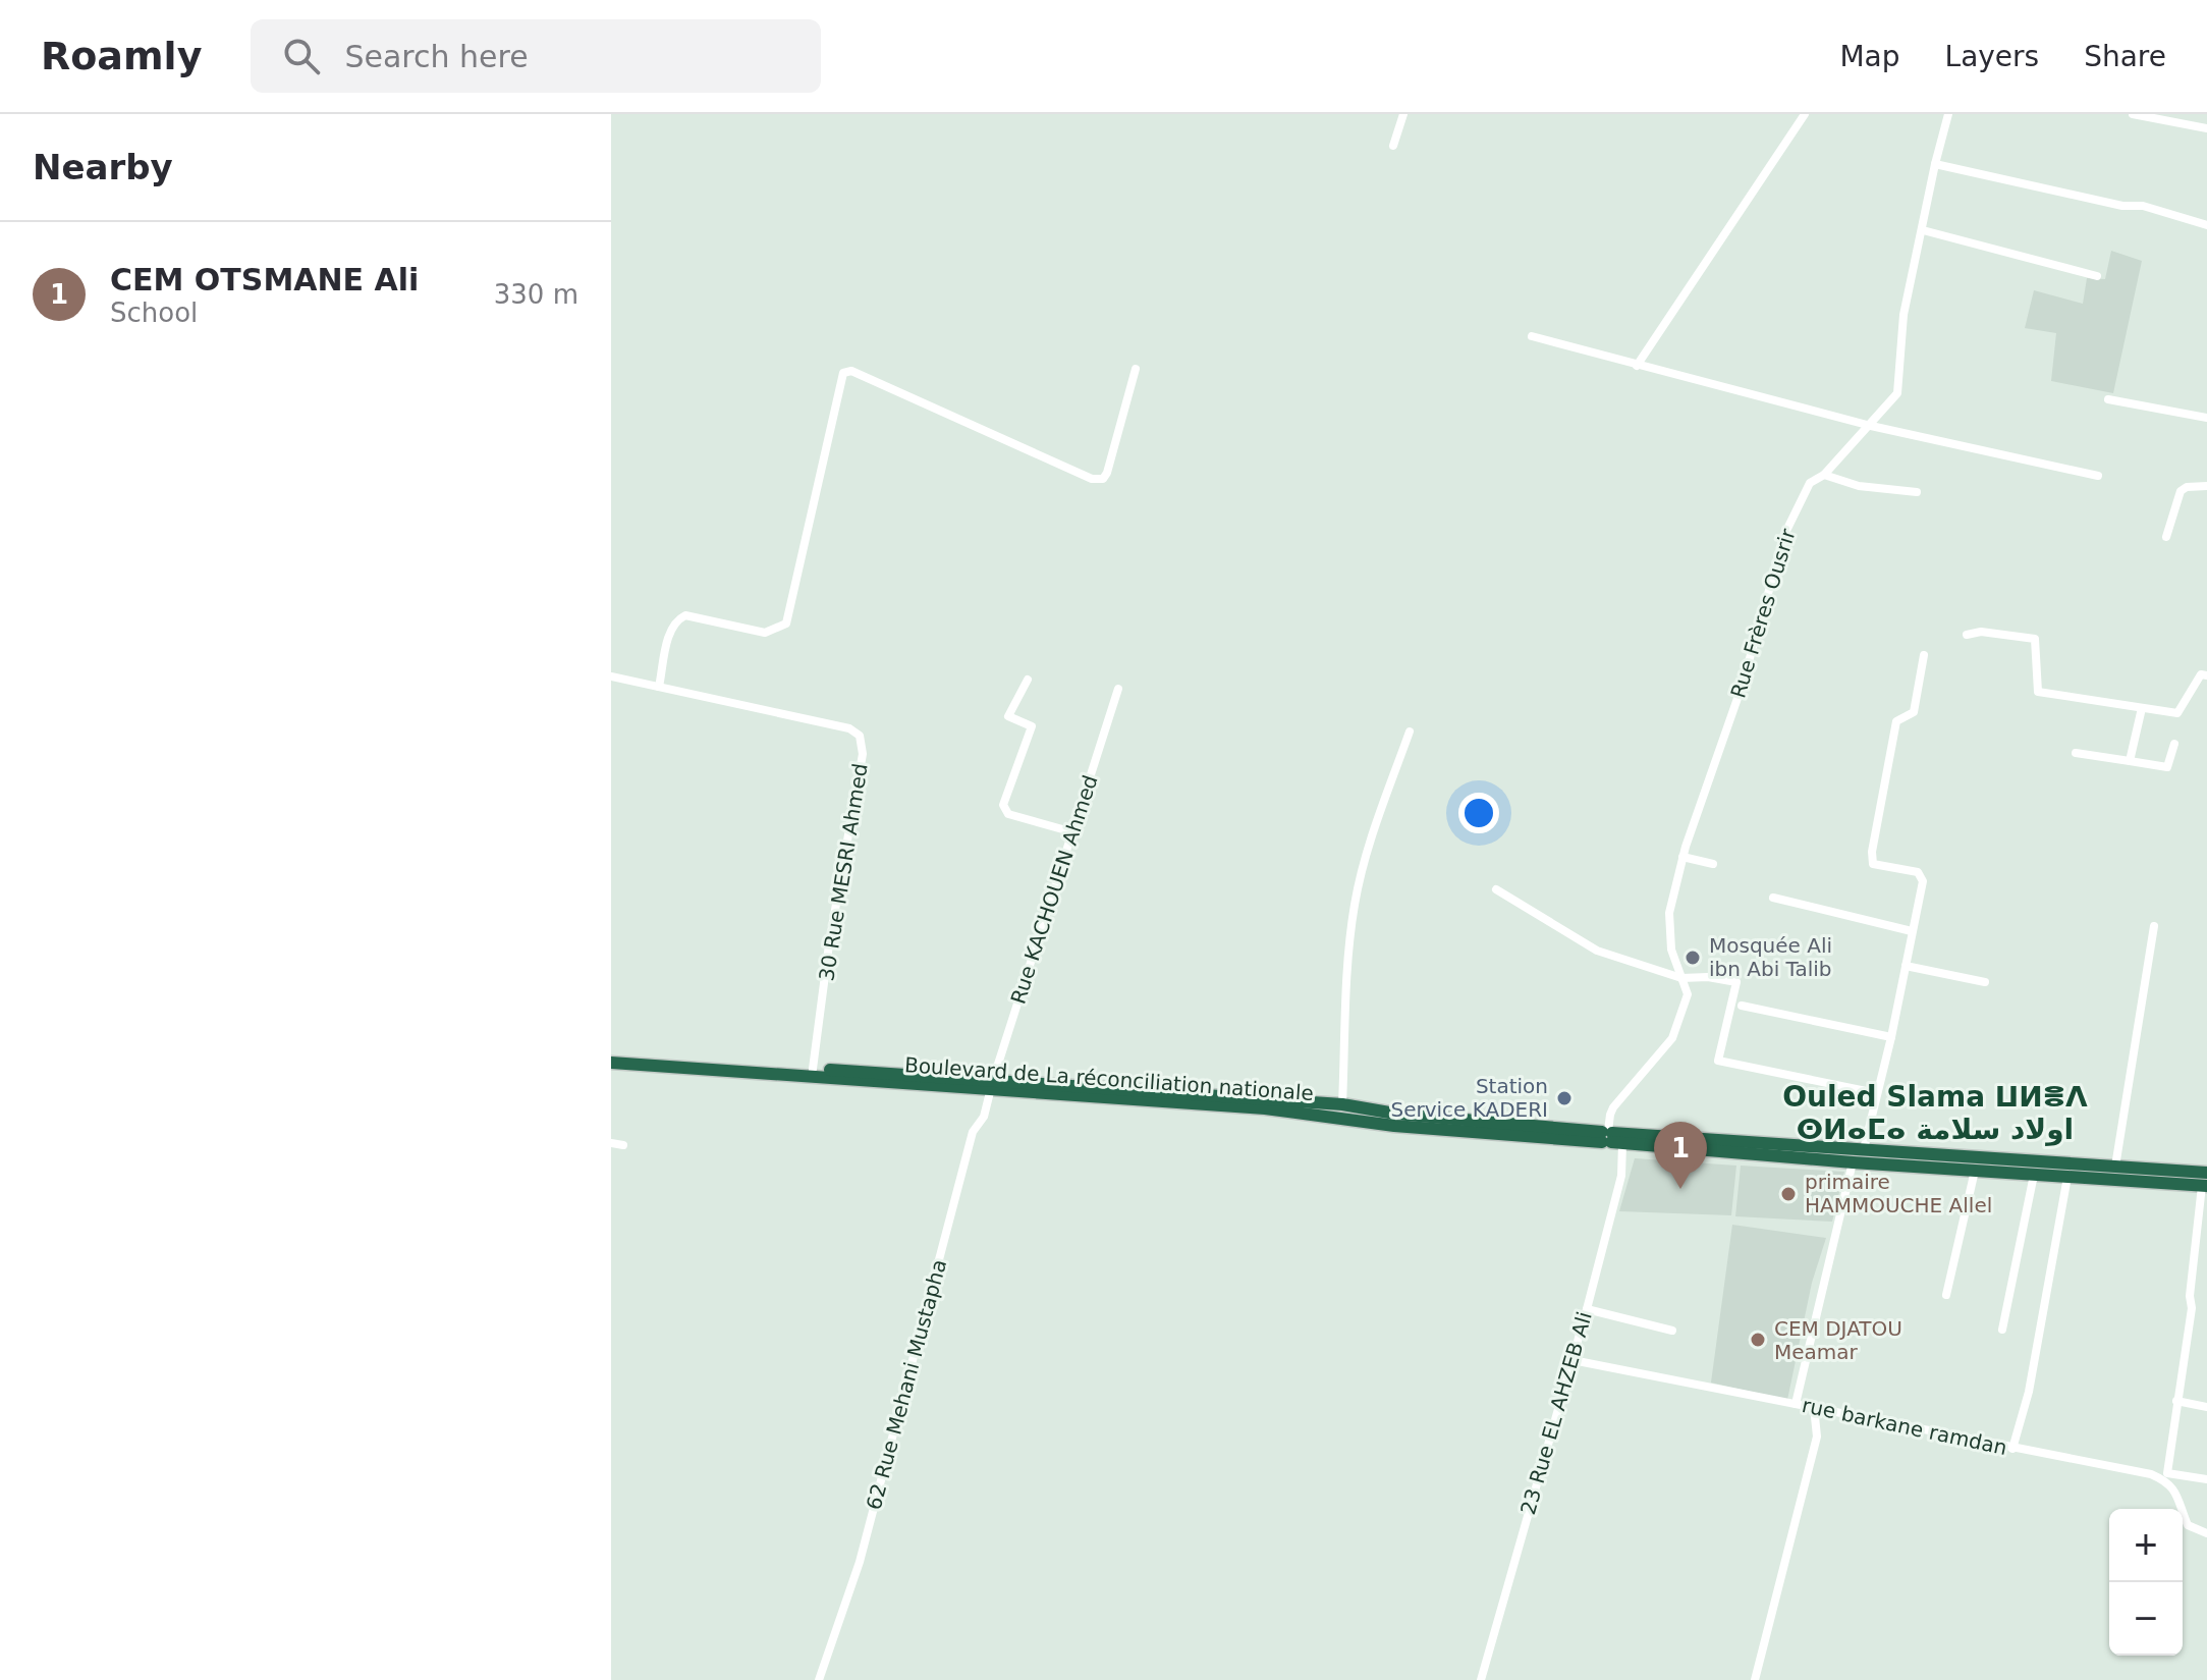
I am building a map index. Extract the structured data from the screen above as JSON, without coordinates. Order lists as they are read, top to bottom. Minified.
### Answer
{"streets":{"highway":["Boulevard de La réconciliation nationale"],"street":["Rue Frères Ousrir","30 Rue MESRI Ahmed","Rue KACHOUEN Ahmed","62 Rue Mehani Mustapha","23 Rue EL AHZEB Ali","rue barkane ramdan"]},"crossings":[["Rue Frères Ousrir","Boulevard de La réconciliation nationale"],["Rue Frères Ousrir","23 Rue EL AHZEB Ali"],["Rue KACHOUEN Ahmed","Boulevard de La réconciliation nationale"],["Rue KACHOUEN Ahmed","62 Rue Mehani Mustapha"],["Boulevard de La réconciliation nationale","62 Rue Mehani Mustapha"],["Boulevard de La réconciliation nationale","23 Rue EL AHZEB Ali"],["23 Rue EL AHZEB Ali","rue barkane ramdan"]],"districts":["Ouled Slama ⵡⵍⴻⴷ ⵙⵍⴰⵎⴰ اولاد سلامة"],"places":["Mosquée Ali ibn Abi Talib","Station Service KADERI","primaire HAMMOUCHE Allel","CEM DJATOU Meamar"],"page":{"header":"Roamly","search":"Search here","nav":["Map","Layers","Share"],"heading":"Nearby","list":[{"mark":"1","name":"CEM OTSMANE Ali","note":"School","value":"330 m"}],"pins":"1","map_buttons":["+","−"]}}
